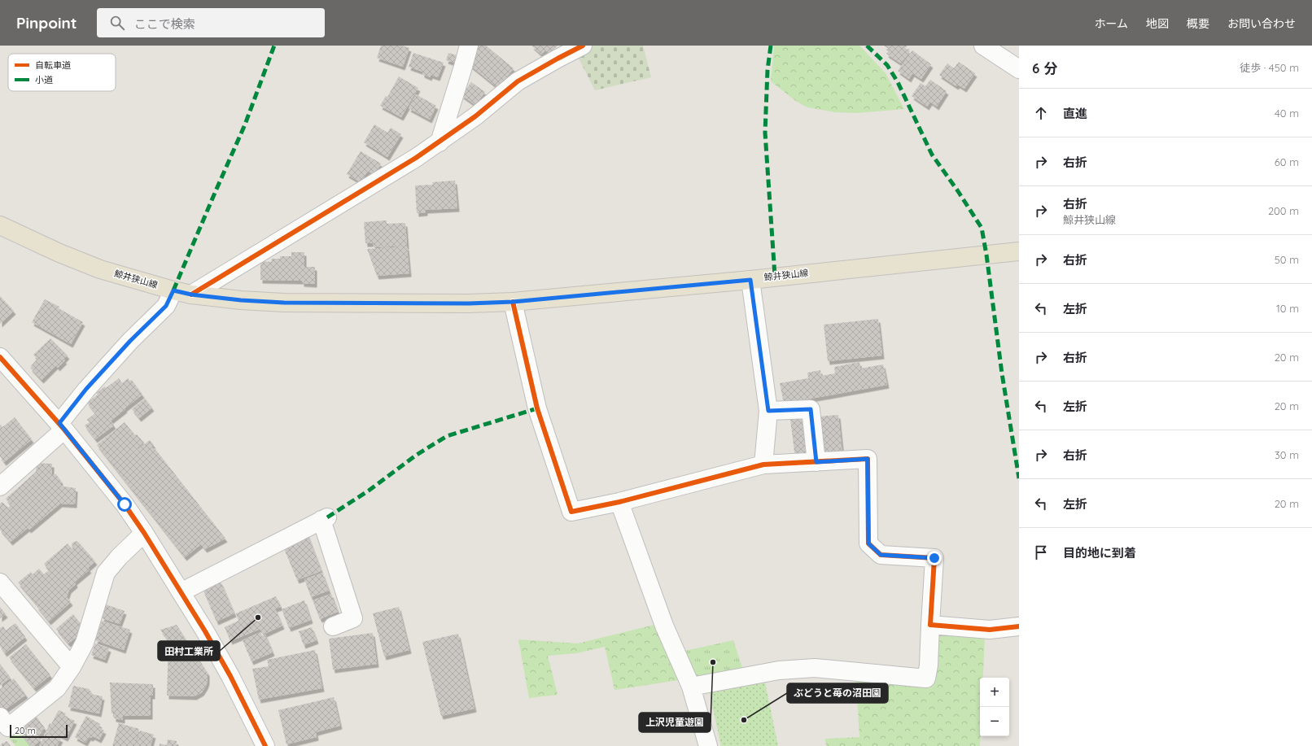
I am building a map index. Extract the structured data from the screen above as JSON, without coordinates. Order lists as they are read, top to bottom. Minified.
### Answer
{"streets":{"main road":["鯨井狭山線"]},"places":["田村工業所","上沢児童遊園","ぶどうと苺の沼田園"],"legend":["自転車道","小道"],"scale_bar":"20 m","page":{"header":"Pinpoint","search":"ここで検索","nav":["ホーム","地図","概要","お問い合わせ"],"heading":["6 分","徒歩 · 450 m"],"list":[["直進","40 m"],["右折","60 m"],["右折","鯨井狭山線","200 m"],["右折","50 m"],["左折","10 m"],["右折","20 m"],["左折","20 m"],["右折","30 m"],["左折","20 m"],"目的地に到着"],"map_buttons":["+","−"],"scale":"20 m"}}
